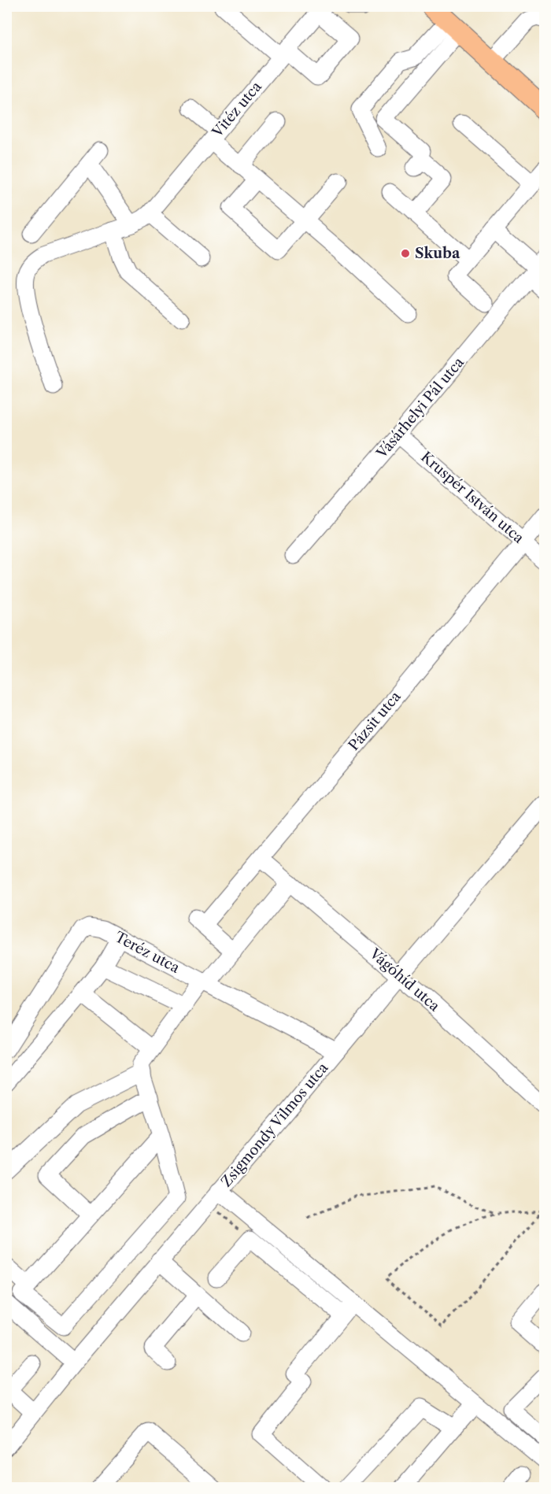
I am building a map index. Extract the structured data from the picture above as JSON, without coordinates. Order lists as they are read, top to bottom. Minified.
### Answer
{"streets":{"street":["Vitéz utca","Vásárhelyi Pál utca","Kruspér István utca","Pázsit utca","Teréz utca","Vágóhíd utca","Zsigmondy Vilmos utca"]},"crossings":[["Vásárhelyi Pál utca","Kruspér István utca"],["Kruspér István utca","Pázsit utca"],["Pázsit utca","Vágóhíd utca"],["Teréz utca","Zsigmondy Vilmos utca"],["Vágóhíd utca","Zsigmondy Vilmos utca"]],"places":["Skuba"]}
